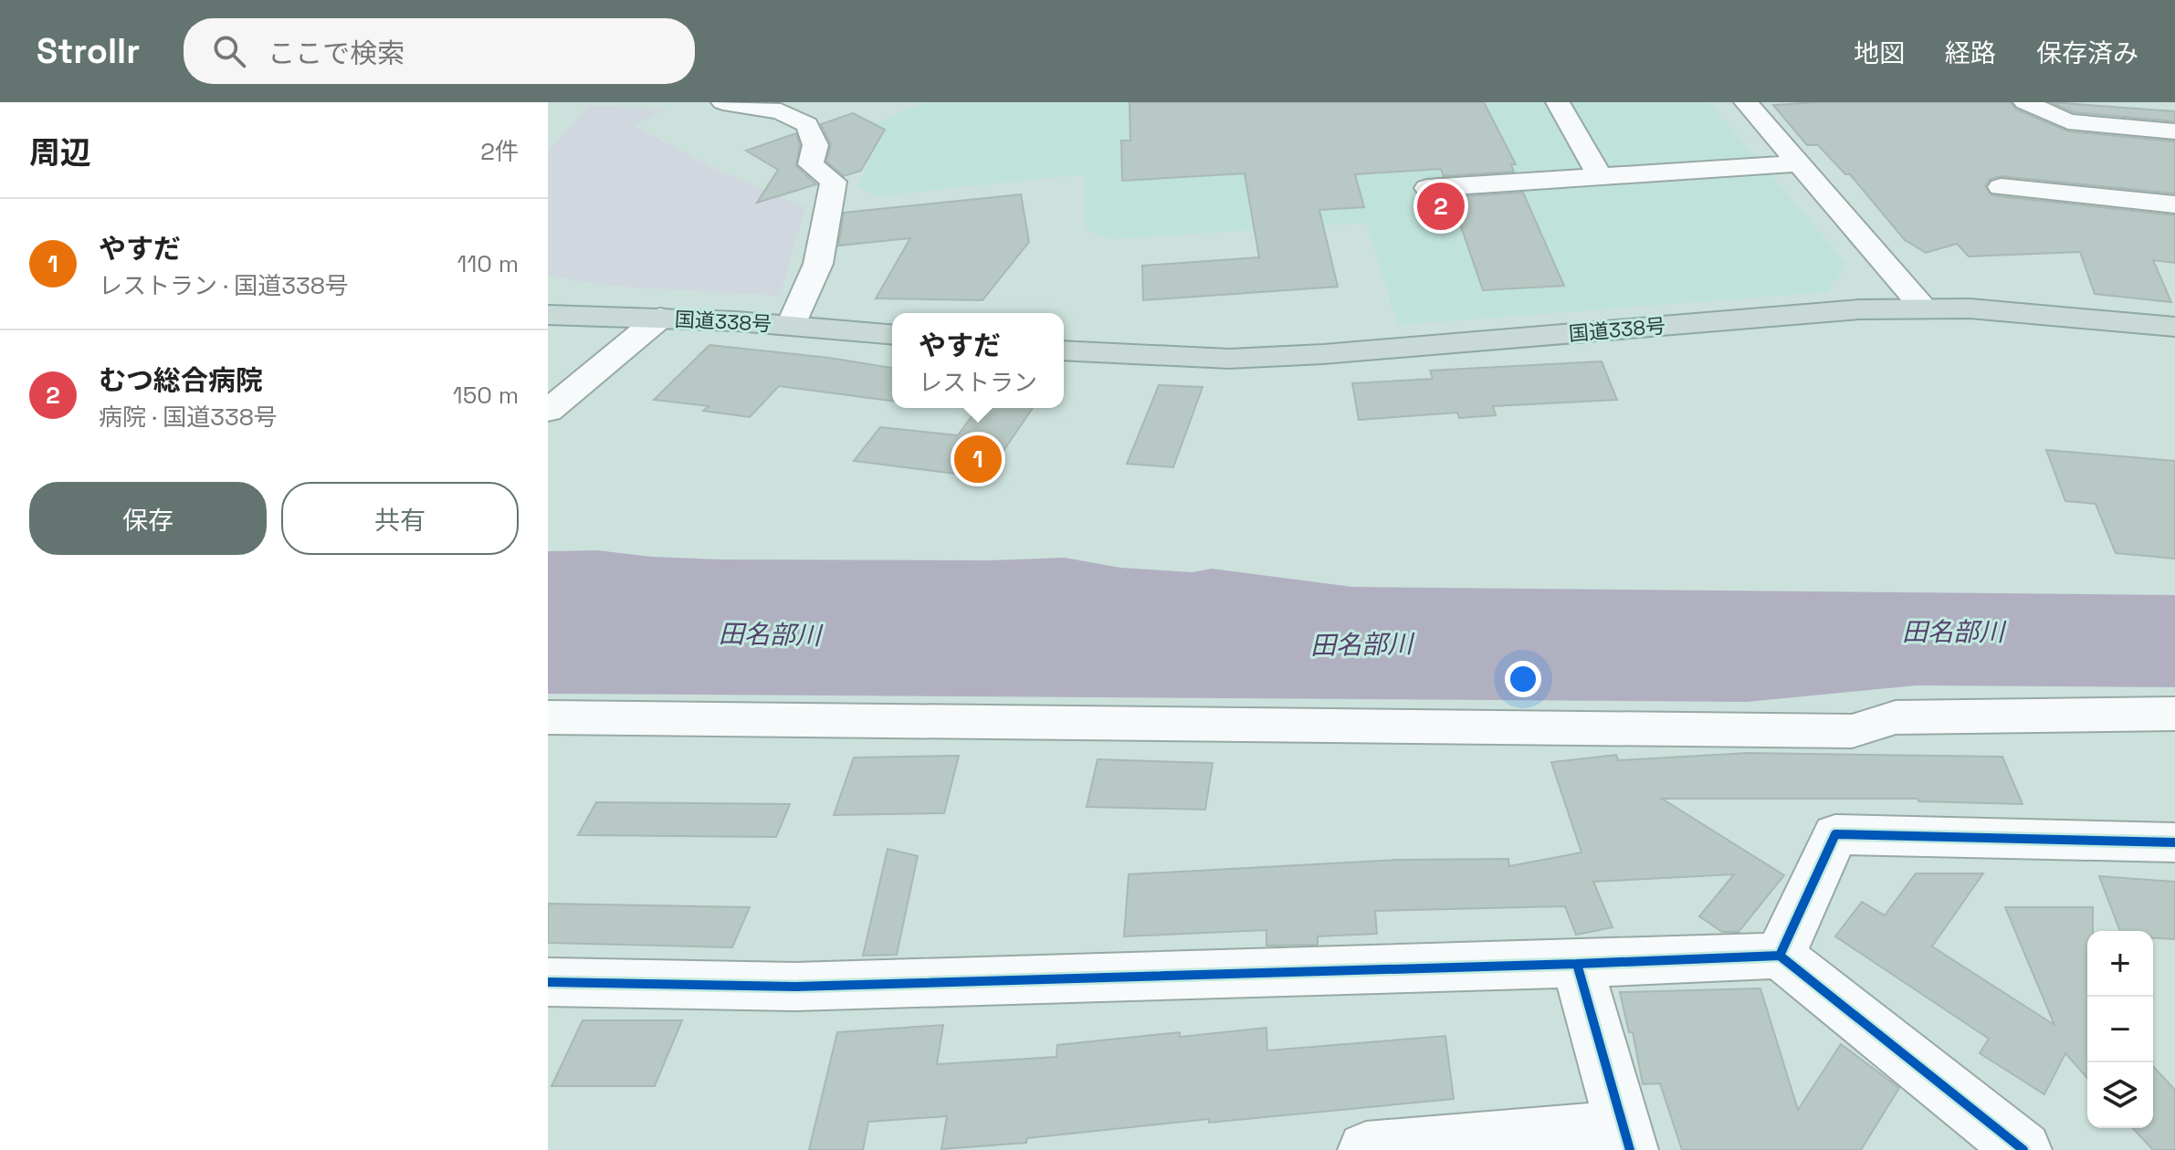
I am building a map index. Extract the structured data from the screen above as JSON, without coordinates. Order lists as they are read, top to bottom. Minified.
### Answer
{"streets":{"highway":["国道338号"]},"water":["田名部川"],"page":{"header":"Strollr","search":"ここで検索","nav":["地図","経路","保存済み"],"heading":["周辺","2件"],"pins":["2","1"],"list":[{"mark":"1","name":"やすだ","note":"レストラン · 国道338号","value":"110 m"},{"mark":"2","name":"むつ総合病院","note":"病院 · 国道338号","value":"150 m"}],"popup":["やすだ","レストラン"],"buttons":["保存","共有"],"map_buttons":["+","−"]}}
